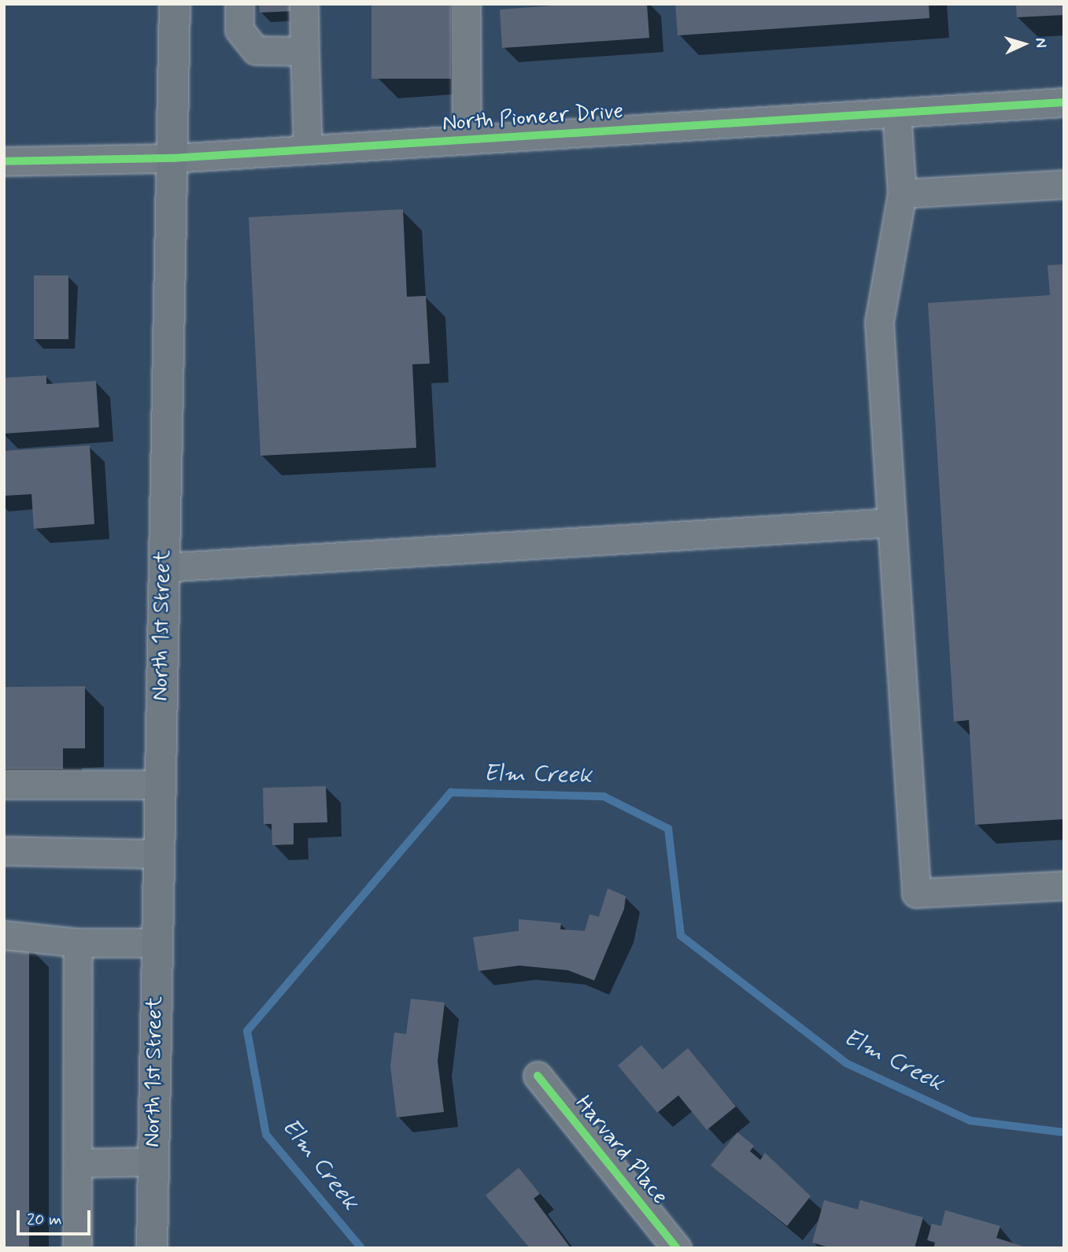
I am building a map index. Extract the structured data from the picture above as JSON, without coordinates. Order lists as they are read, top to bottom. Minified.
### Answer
{"streets":{"main road":["North 1st Street"],"street":["North Pioneer Drive","Harvard Place"]},"crossings":[["North Pioneer Drive","North 1st Street"]],"water":["Elm Creek"],"scale_bar":"20 m","north":"right"}
